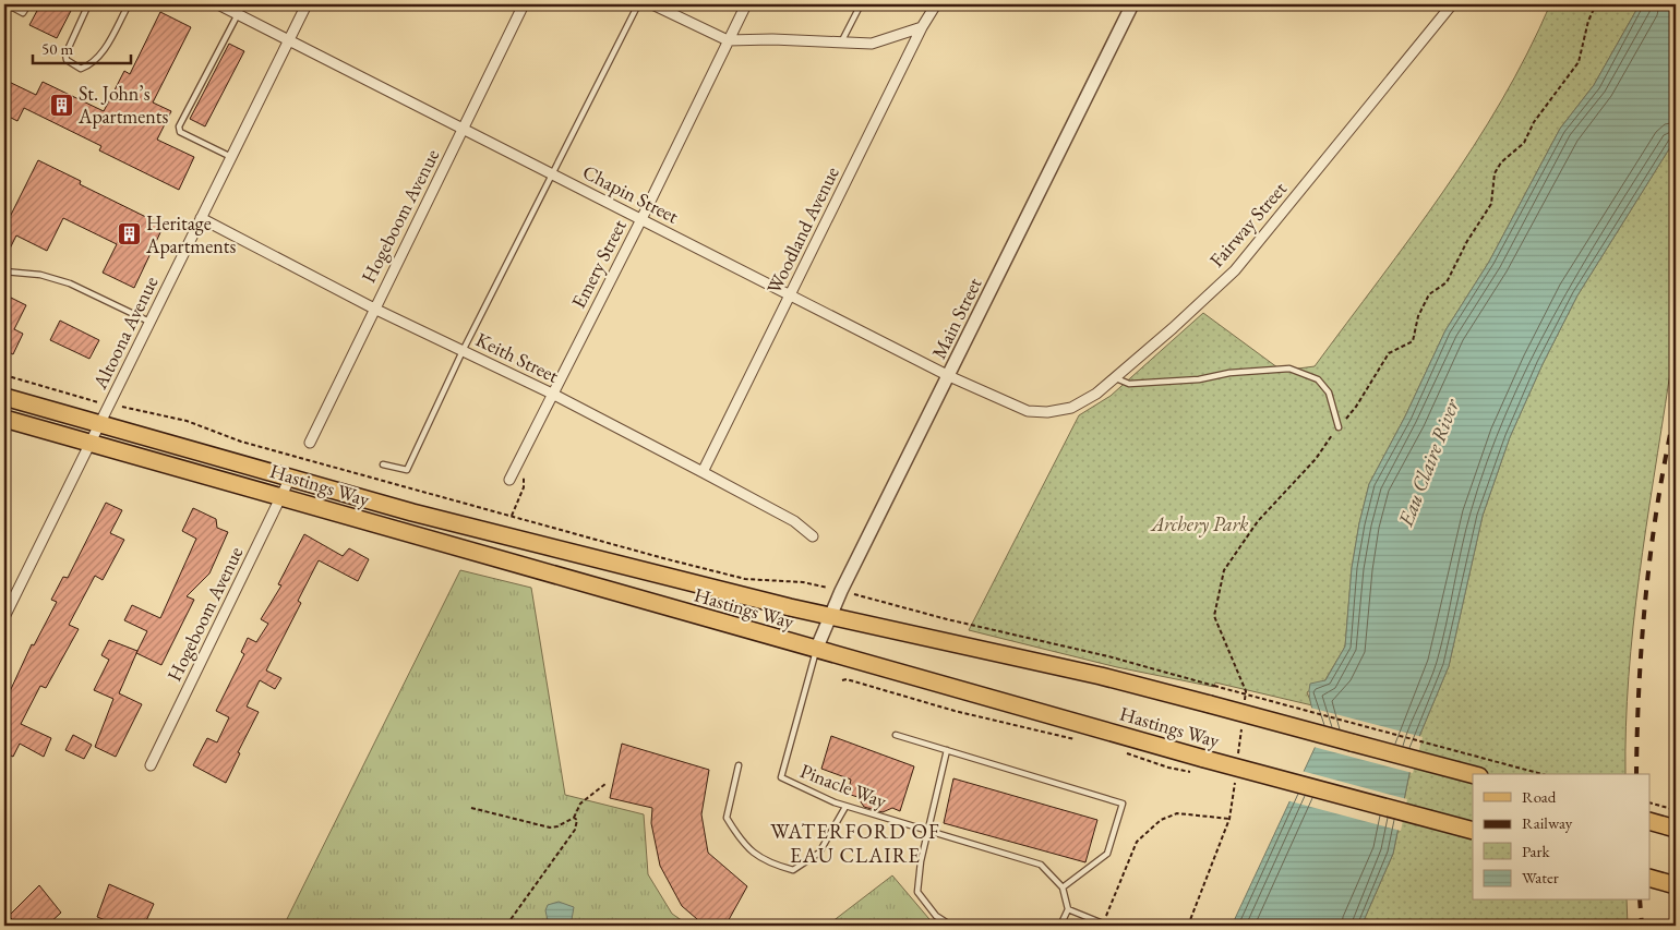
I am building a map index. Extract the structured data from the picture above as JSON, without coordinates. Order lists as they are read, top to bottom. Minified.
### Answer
{"streets":{"main road":["Hastings Way"],"street":["Chapin Street","Hogeboom Avenue","Fairway Street","Woodland Avenue","Emery Street","Main Street","Altoona Avenue","Keith Street"],"lane":["Pinacle Way"]},"crossings":[["Chapin Street","Hogeboom Avenue"],["Chapin Street","Fairway Street"],["Chapin Street","Woodland Avenue"],["Chapin Street","Emery Street"],["Chapin Street","Main Street"],["Chapin Street","Altoona Avenue"],["Hogeboom Avenue","Keith Street"],["Hogeboom Avenue","Hastings Way"],["Woodland Avenue","Keith Street"],["Emery Street","Keith Street"],["Main Street","Hastings Way"],["Main Street","Pinacle Way"],["Altoona Avenue","Keith Street"],["Altoona Avenue","Hastings Way"],["Hastings Way","Pinacle Way"]],"districts":["WATERFORD OF EAU CLAIRE"],"water":["Eau Claire River"],"parks":["Archery Park"],"places":{"building":["St. John’s Apartments","Heritage Apartments"]},"legend":["Road","Railway","Park","Water"],"scale_bar":"50 m"}
